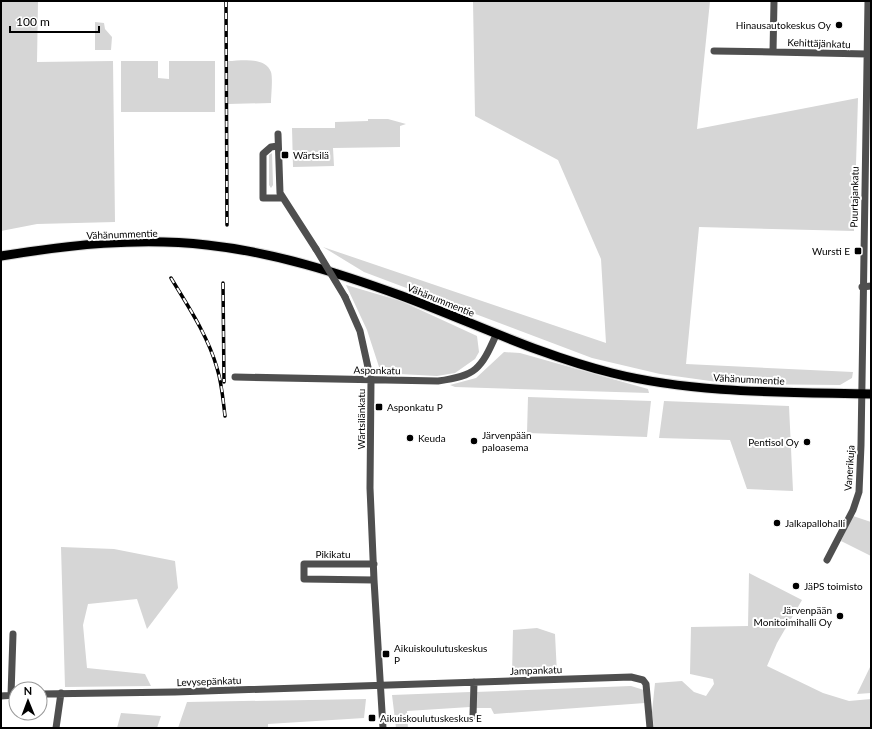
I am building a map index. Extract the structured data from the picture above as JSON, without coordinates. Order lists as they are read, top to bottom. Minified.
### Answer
{"streets":{"main road":["Vähänummentie"],"street":["Kehittäjänkatu","Puurtajankatu","Asponkatu","Wärtsilänkatu","Vanerikuja","Pikikatu","Jampankatu","Levysepänkatu"]},"crossings":[["Kehittäjänkatu","Puurtajankatu"],["Puurtajankatu","Vähänummentie"],["Puurtajankatu","Vanerikuja"],["Vähänummentie","Asponkatu"],["Vähänummentie","Vanerikuja"],["Asponkatu","Wärtsilänkatu"],["Wärtsilänkatu","Pikikatu"],["Wärtsilänkatu","Jampankatu"],["Wärtsilänkatu","Levysepänkatu"],["Jampankatu","Levysepänkatu"]],"places":{"other":["Hinausautokeskus Oy","Keuda","Järvenpään paloasema","Pentisol Oy","Jalkapallohalli","JäPS toimisto","Järvenpään Monitoimihalli Oy"],"transit":["Wärtsilä","Wursti E","Asponkatu P","Aikuiskoulutuskeskus P","Aikuiskoulutuskeskus E"]},"scale_bar":"100 m","north":"top"}
